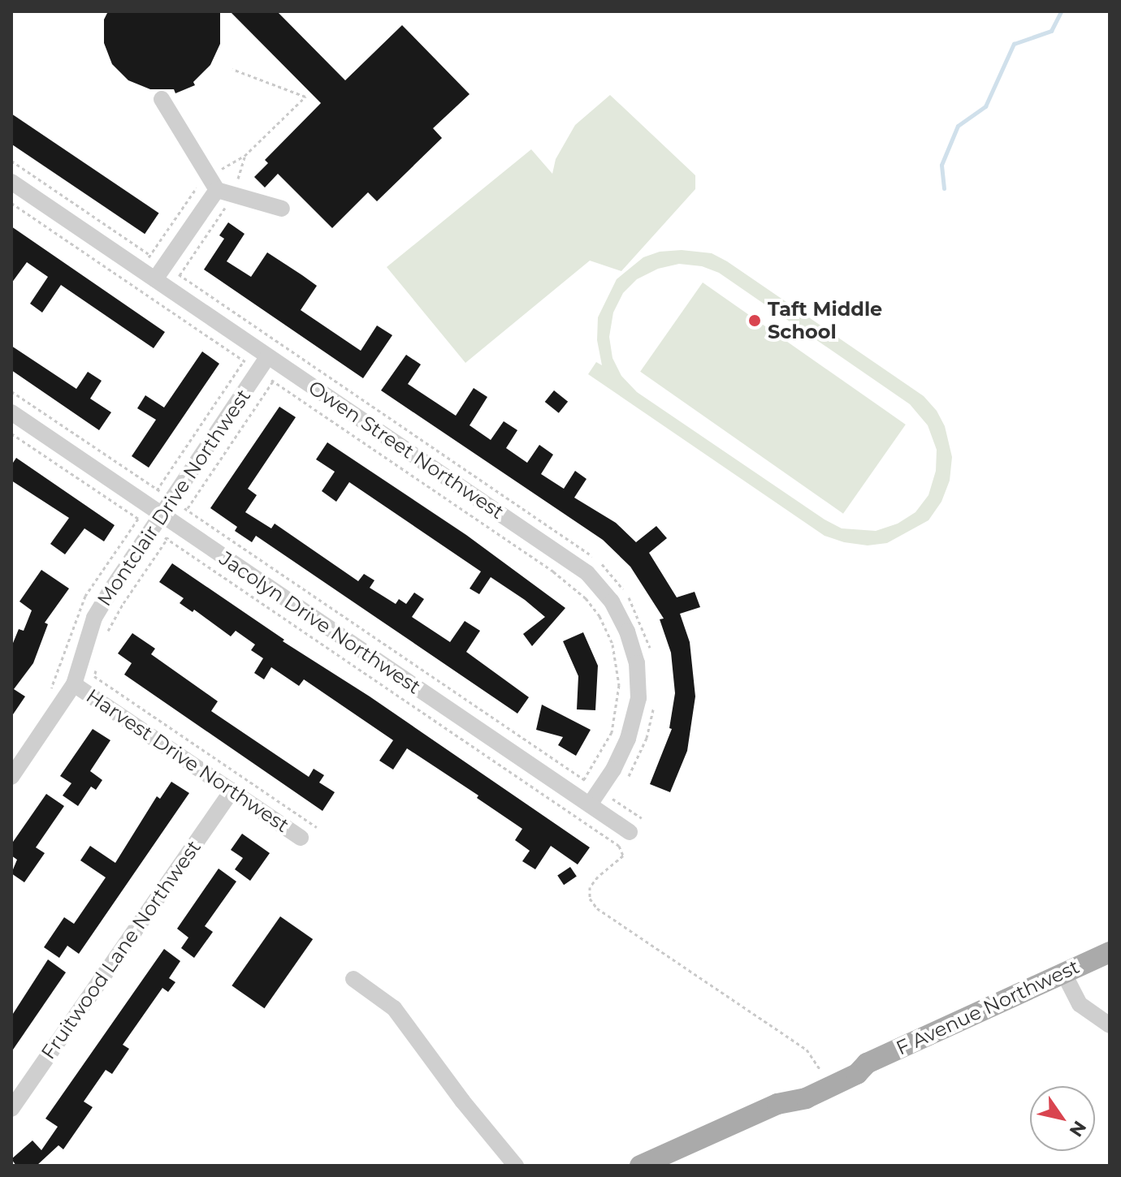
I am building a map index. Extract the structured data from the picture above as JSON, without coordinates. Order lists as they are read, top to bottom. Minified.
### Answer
{"streets":{"main road":["F Avenue Northwest"],"street":["Owen Street Northwest","Montclair Drive Northwest","Jacolyn Drive Northwest","Harvest Drive Northwest","Fruitwood Lane Northwest"]},"crossings":[["Owen Street Northwest","Montclair Drive Northwest"],["Owen Street Northwest","Jacolyn Drive Northwest"],["Montclair Drive Northwest","Jacolyn Drive Northwest"],["Montclair Drive Northwest","Harvest Drive Northwest"],["Harvest Drive Northwest","Fruitwood Lane Northwest"]],"places":["Taft Middle School"],"north":"bottom right"}
